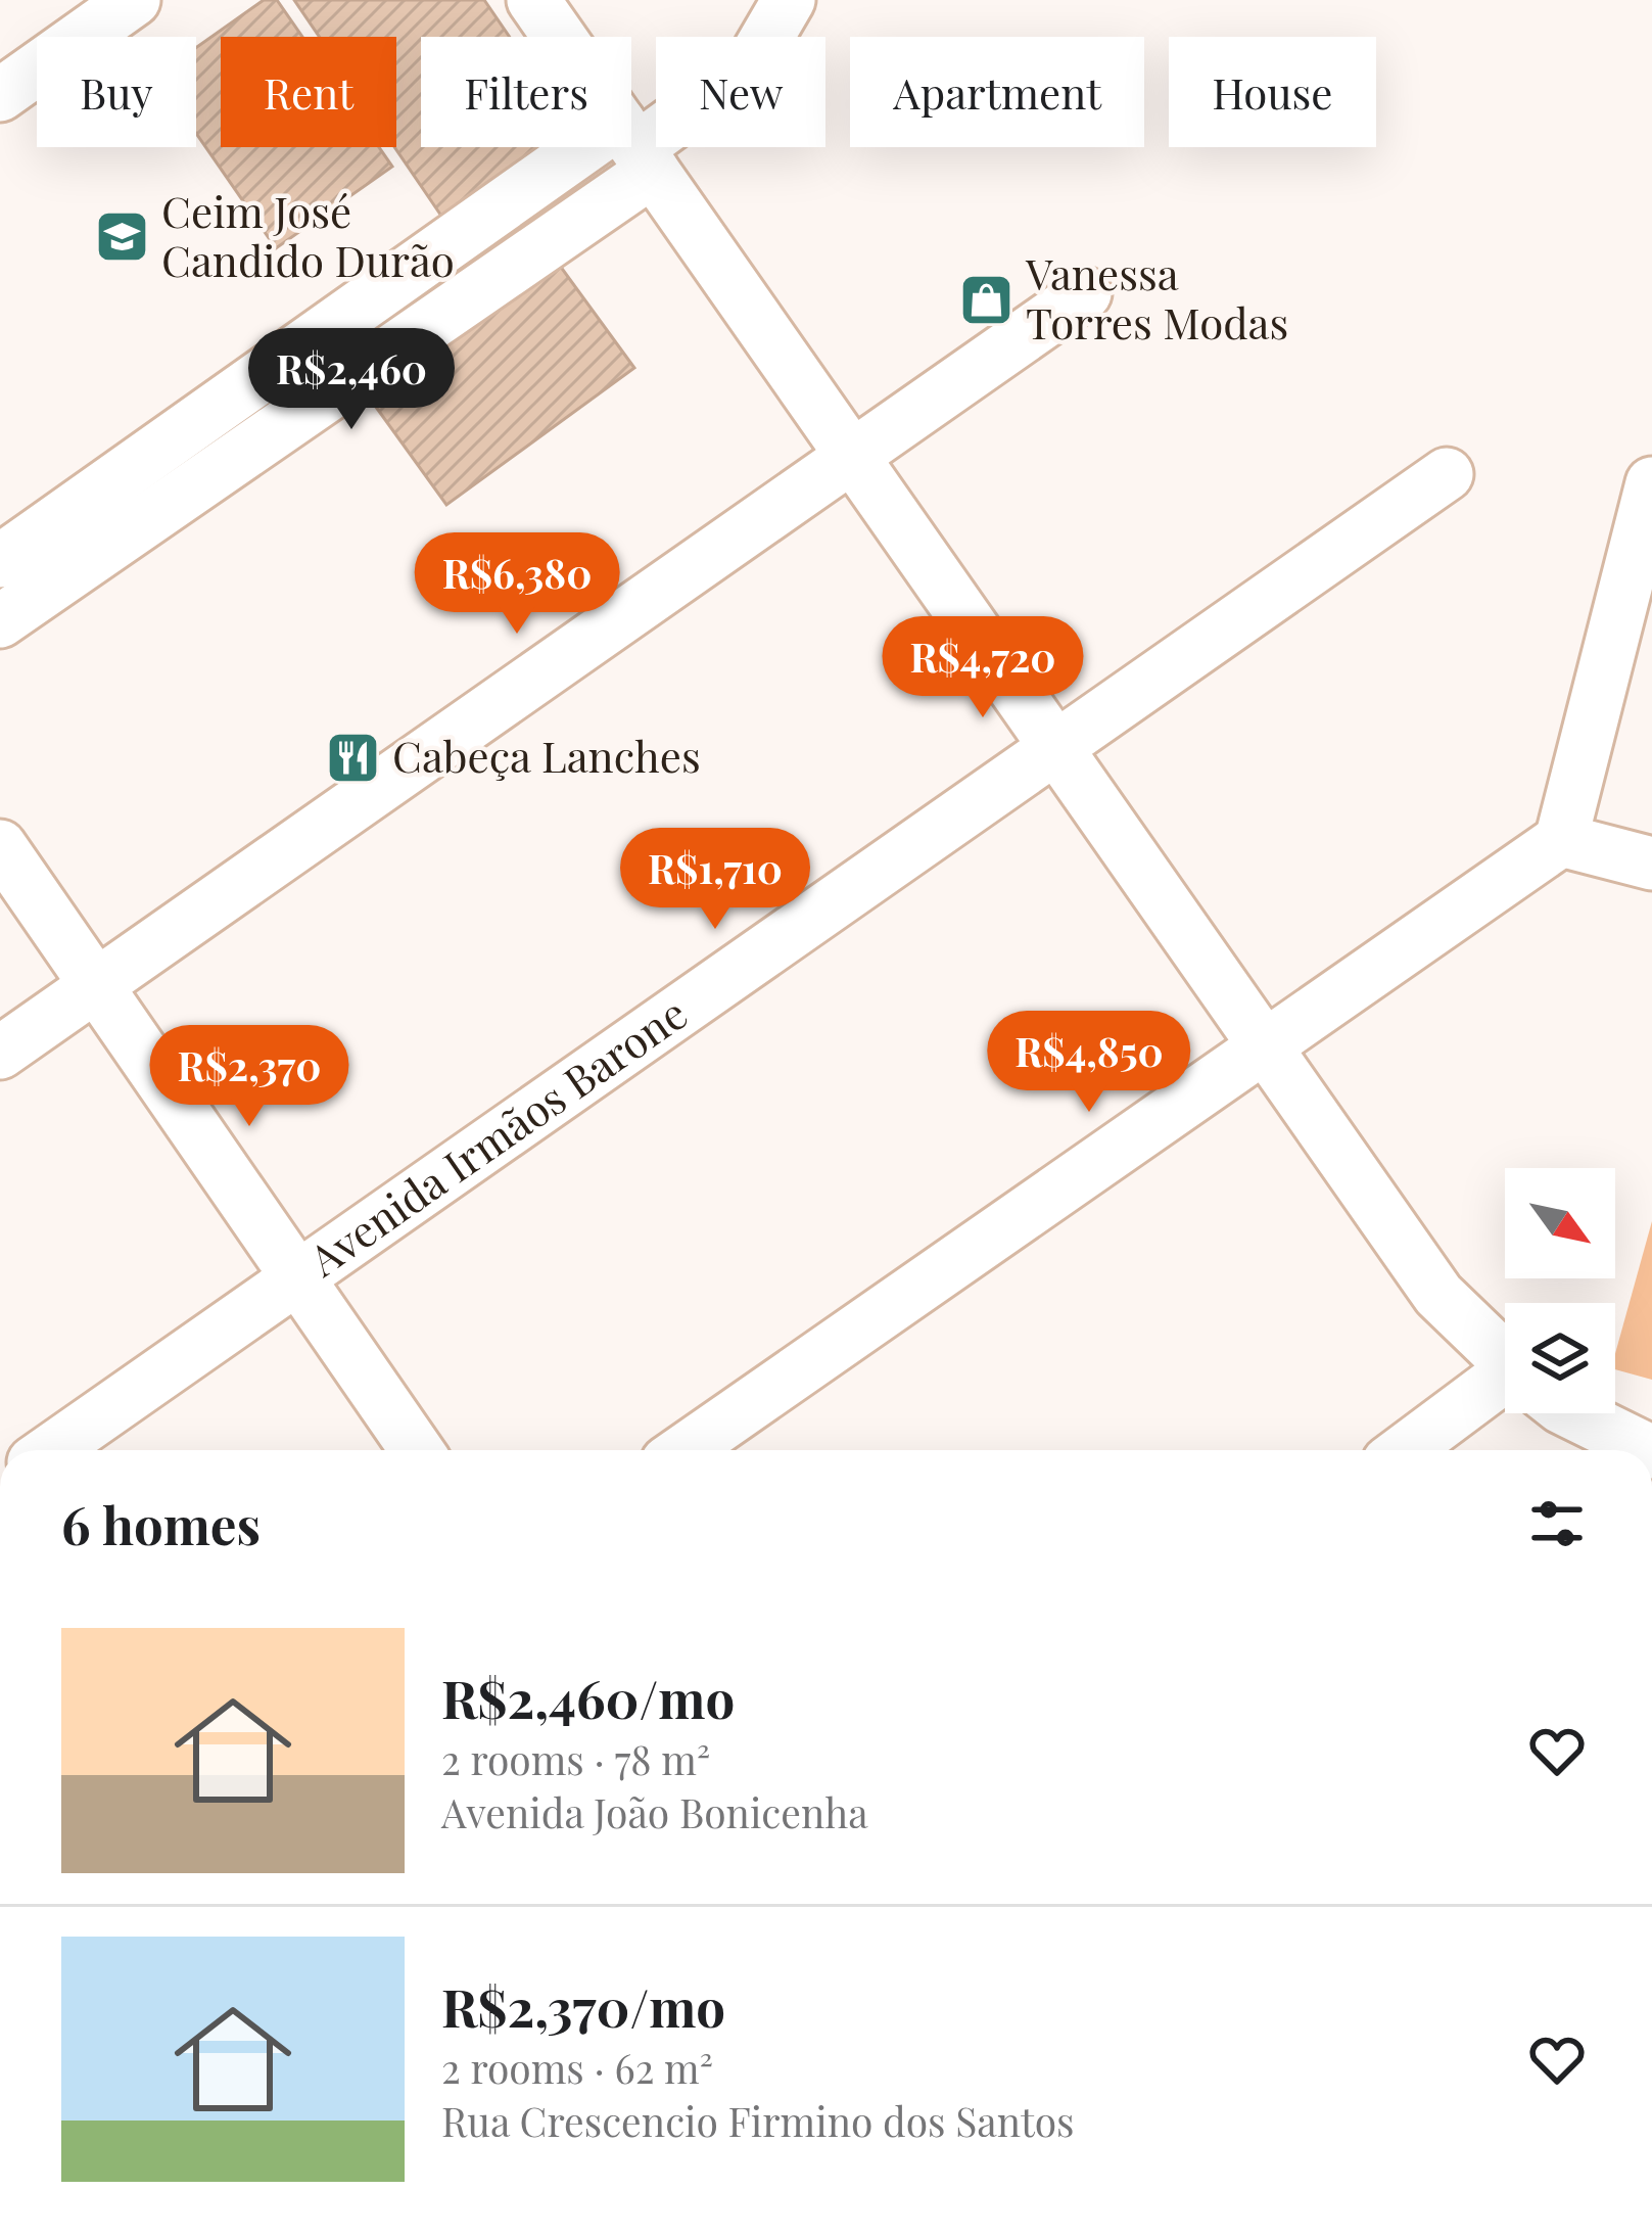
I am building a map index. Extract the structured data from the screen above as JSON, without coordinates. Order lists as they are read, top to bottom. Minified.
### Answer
{"streets":{"street":["Avenida Irmãos Barone"]},"places":{"school or university":["Ceim José Candido Durão"],"shop":["Vanessa Torres Modas"],"restaurant":["Cabeça Lanches"]},"north":"bottom right","page":{"chip":["Buy","Rent","Filters","New","Apartment","House"],"price":["R$2,460","R$6,380","R$4,720","R$1,710","R$4,850","R$2,370"],"heading":"6 homes","list":[{"name":"R$2,460/mo","note":"2 rooms · 78 m² · Avenida João Bonicenha"},{"name":"R$2,370/mo","note":"2 rooms · 62 m² · Rua Crescencio Firmino dos Santos"}]}}
